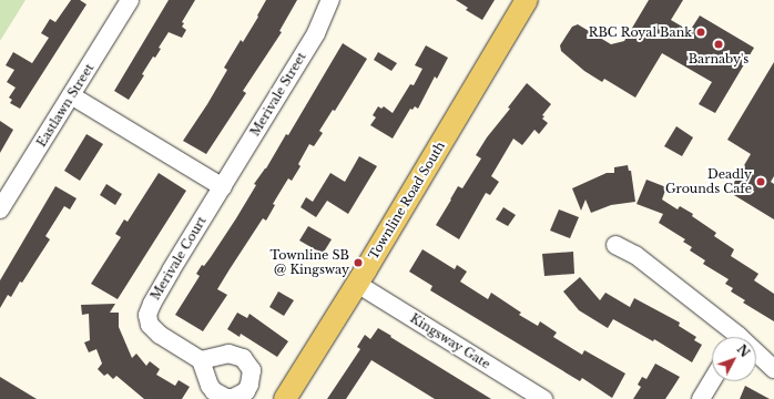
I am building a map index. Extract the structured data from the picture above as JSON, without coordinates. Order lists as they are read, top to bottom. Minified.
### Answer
{"streets":{"main road":["Townline Road South"],"street":["Merivale Street","Eastlawn Street","Merivale Court","Kingsway Gate"]},"crossings":[["Merivale Street","Merivale Court"],["Townline Road South","Kingsway Gate"]],"places":["RBC Royal Bank","Barnaby's","Deadly Grounds Cafe","Townline SB @ Kingsway"],"north":"top right"}
